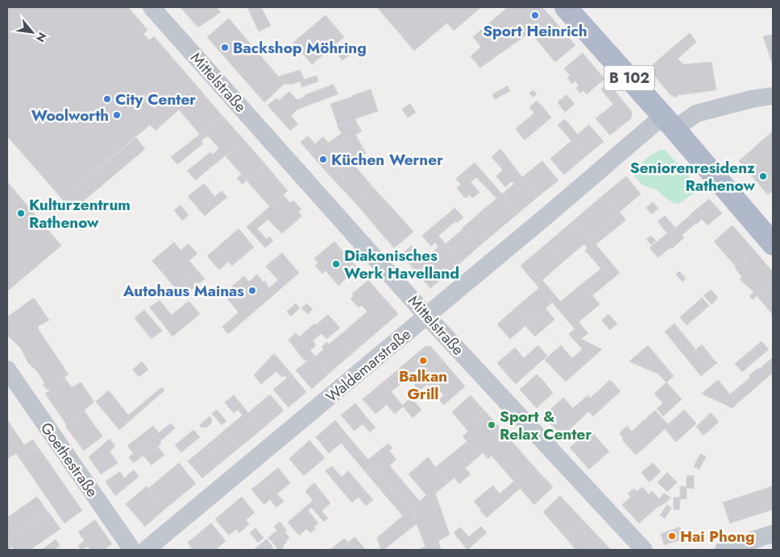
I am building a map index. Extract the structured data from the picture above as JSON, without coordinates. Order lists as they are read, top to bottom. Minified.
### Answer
{"streets":{"main road":["B 102"],"street":["Mittelstraße","Waldemarstraße","Goethestraße"]},"crossings":[["B 102","Waldemarstraße"],["Mittelstraße","Waldemarstraße"]],"places":["Sport Heinrich","Backshop Möhring","City Center","Woolworth","Küchen Werner","Seniorenresidenz Rathenow","Kulturzentrum Rathenow","Diakonisches Werk Havelland","Autohaus Mainas","Balkan Grill","Sport & Relax Center","Hai Phong"],"north":"bottom right"}
